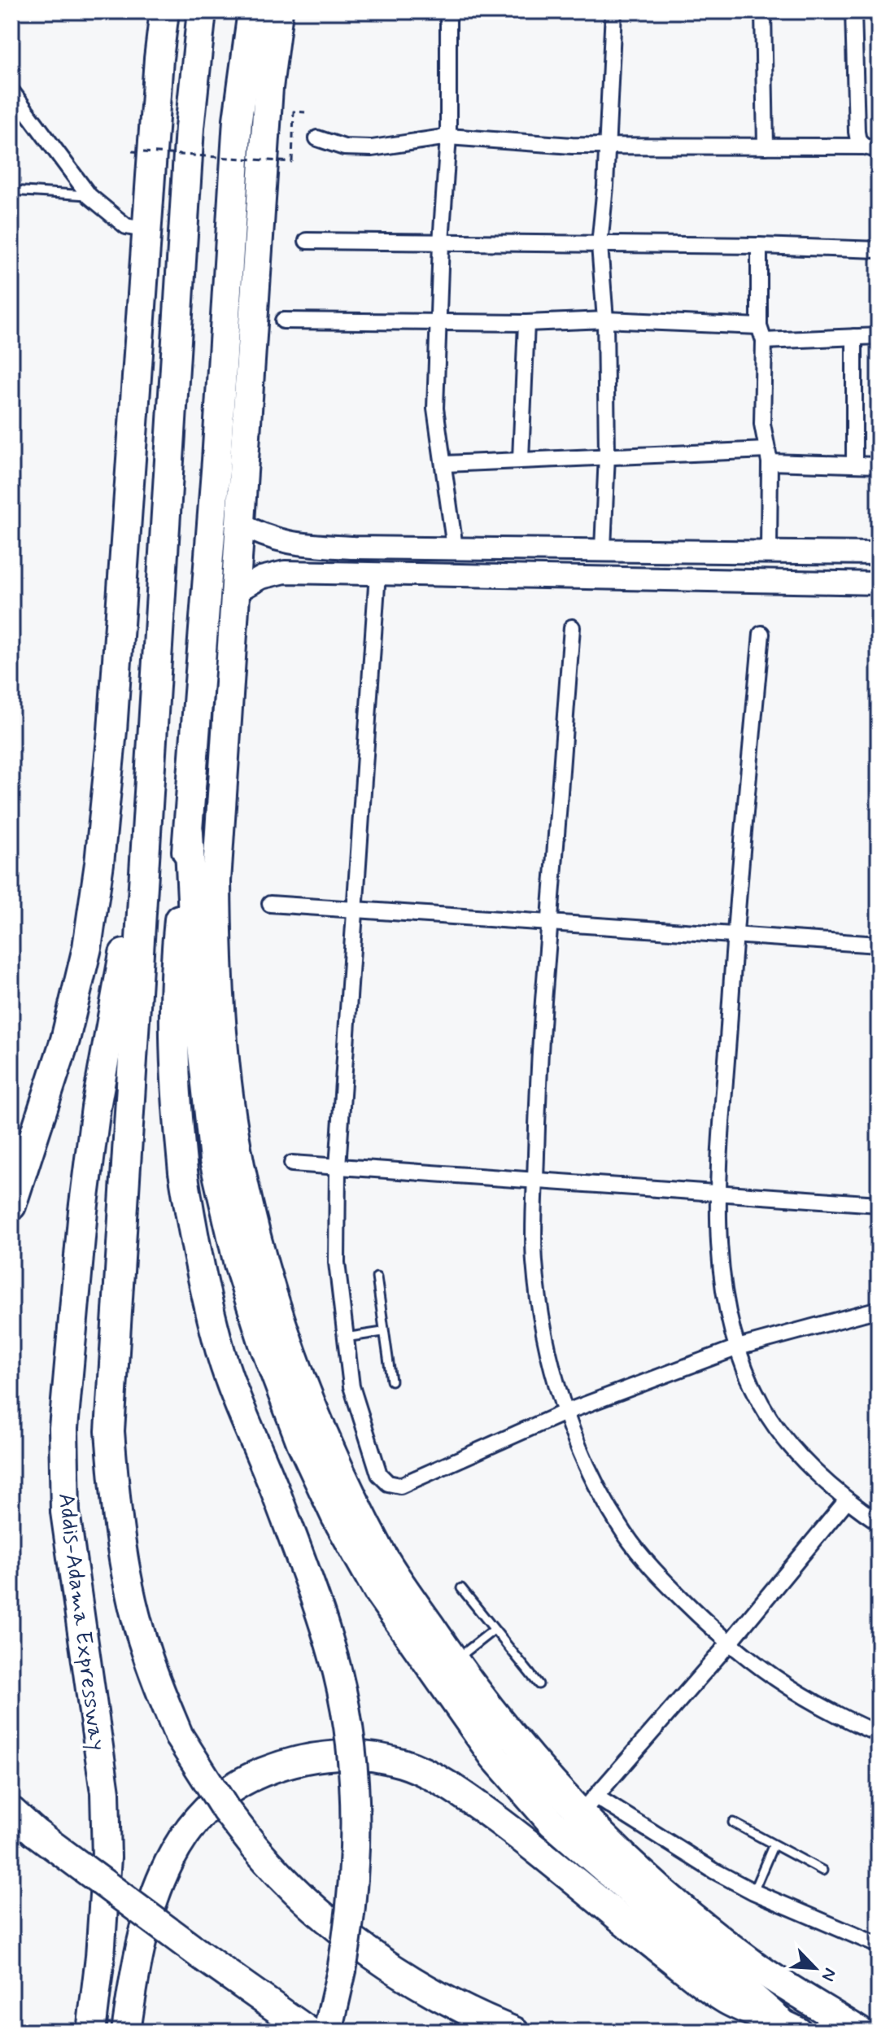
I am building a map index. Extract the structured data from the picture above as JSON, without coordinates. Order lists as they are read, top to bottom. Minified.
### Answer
{"streets":{"highway":["Addis-Adama Expressway"]},"north":"bottom right"}
